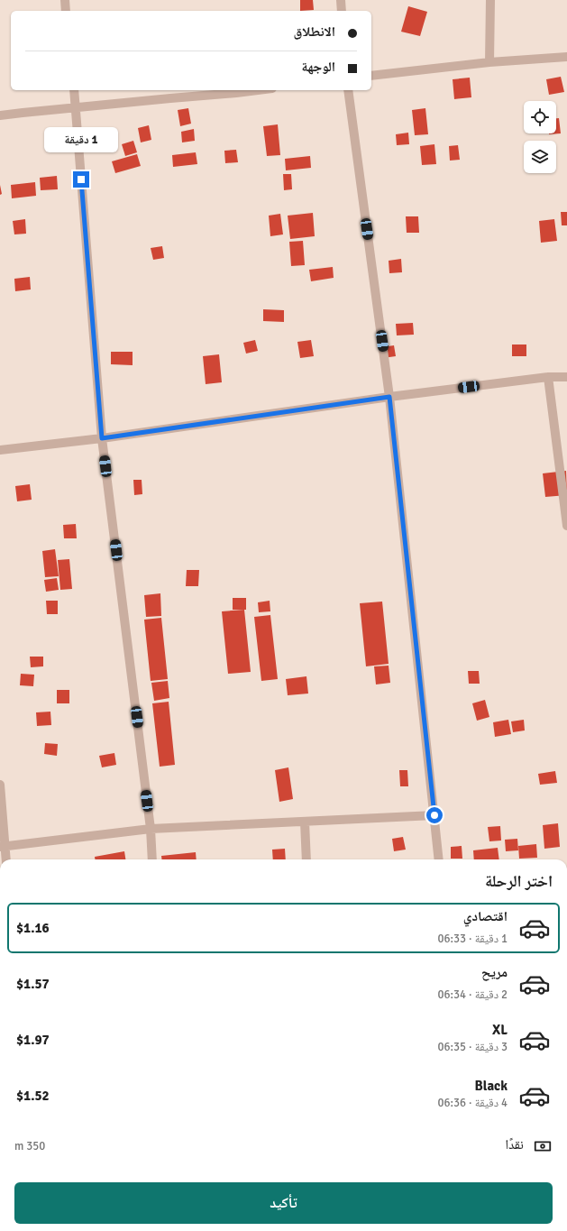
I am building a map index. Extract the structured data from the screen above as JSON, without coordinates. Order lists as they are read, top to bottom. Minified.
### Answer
{"page":{"banner":["الانطلاق","الوجهة"],"bubble":"1 دقيقة","heading":"اختر الرحلة","list":[{"name":"اقتصادي","note":"1 دقيقة · 06:33","value":"$1.16"},{"name":"مريح","note":"2 دقيقة · 06:34","value":"$1.57"},{"name":"XL","note":"3 دقيقة · 06:35","value":"$1.97"},{"name":"Black","note":"4 دقيقة · 06:36","value":"$1.52"}],"pay":["نقدًا","350 m"],"buttons":"تأكيد"}}
